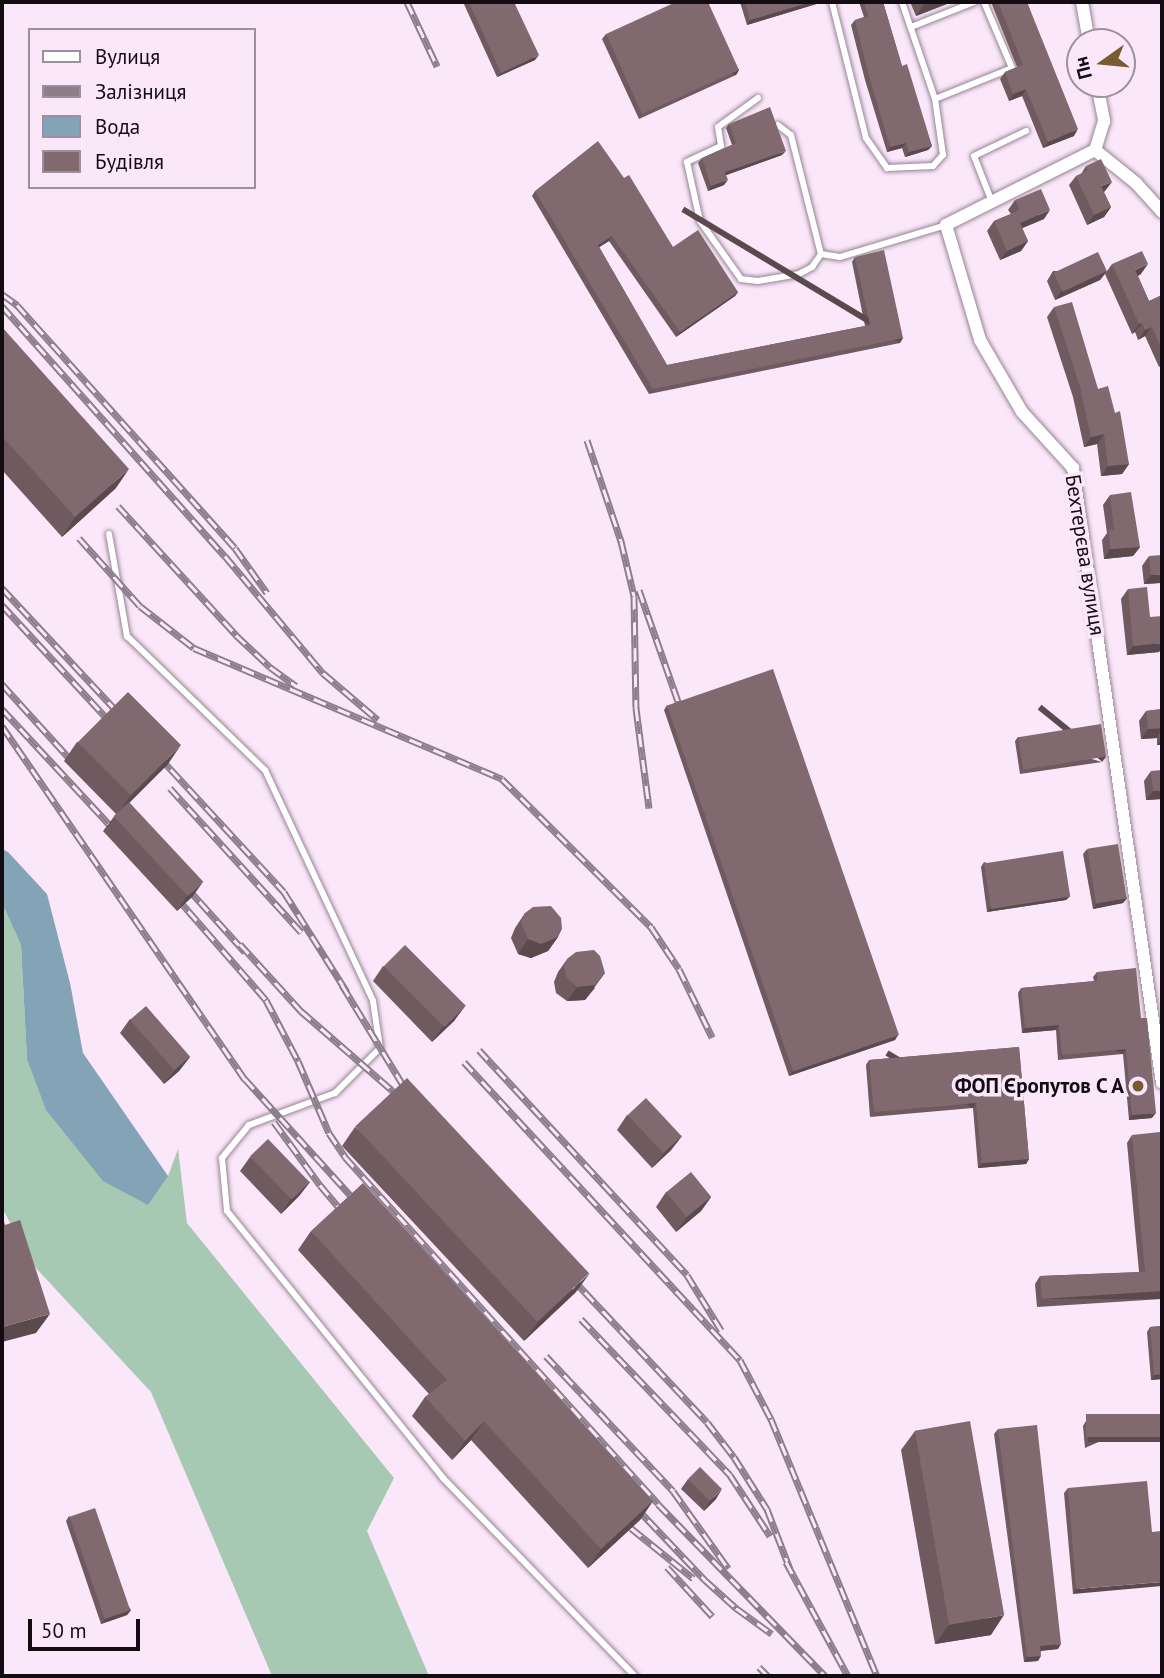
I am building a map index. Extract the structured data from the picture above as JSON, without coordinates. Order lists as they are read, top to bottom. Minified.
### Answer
{"streets":{"street":["Бехтерєва вулиця"]},"places":["ФОП Єропутов С А"],"legend":["Вулиця","Залізниця","Вода","Будівля"],"scale_bar":"50 m","north":"left"}
